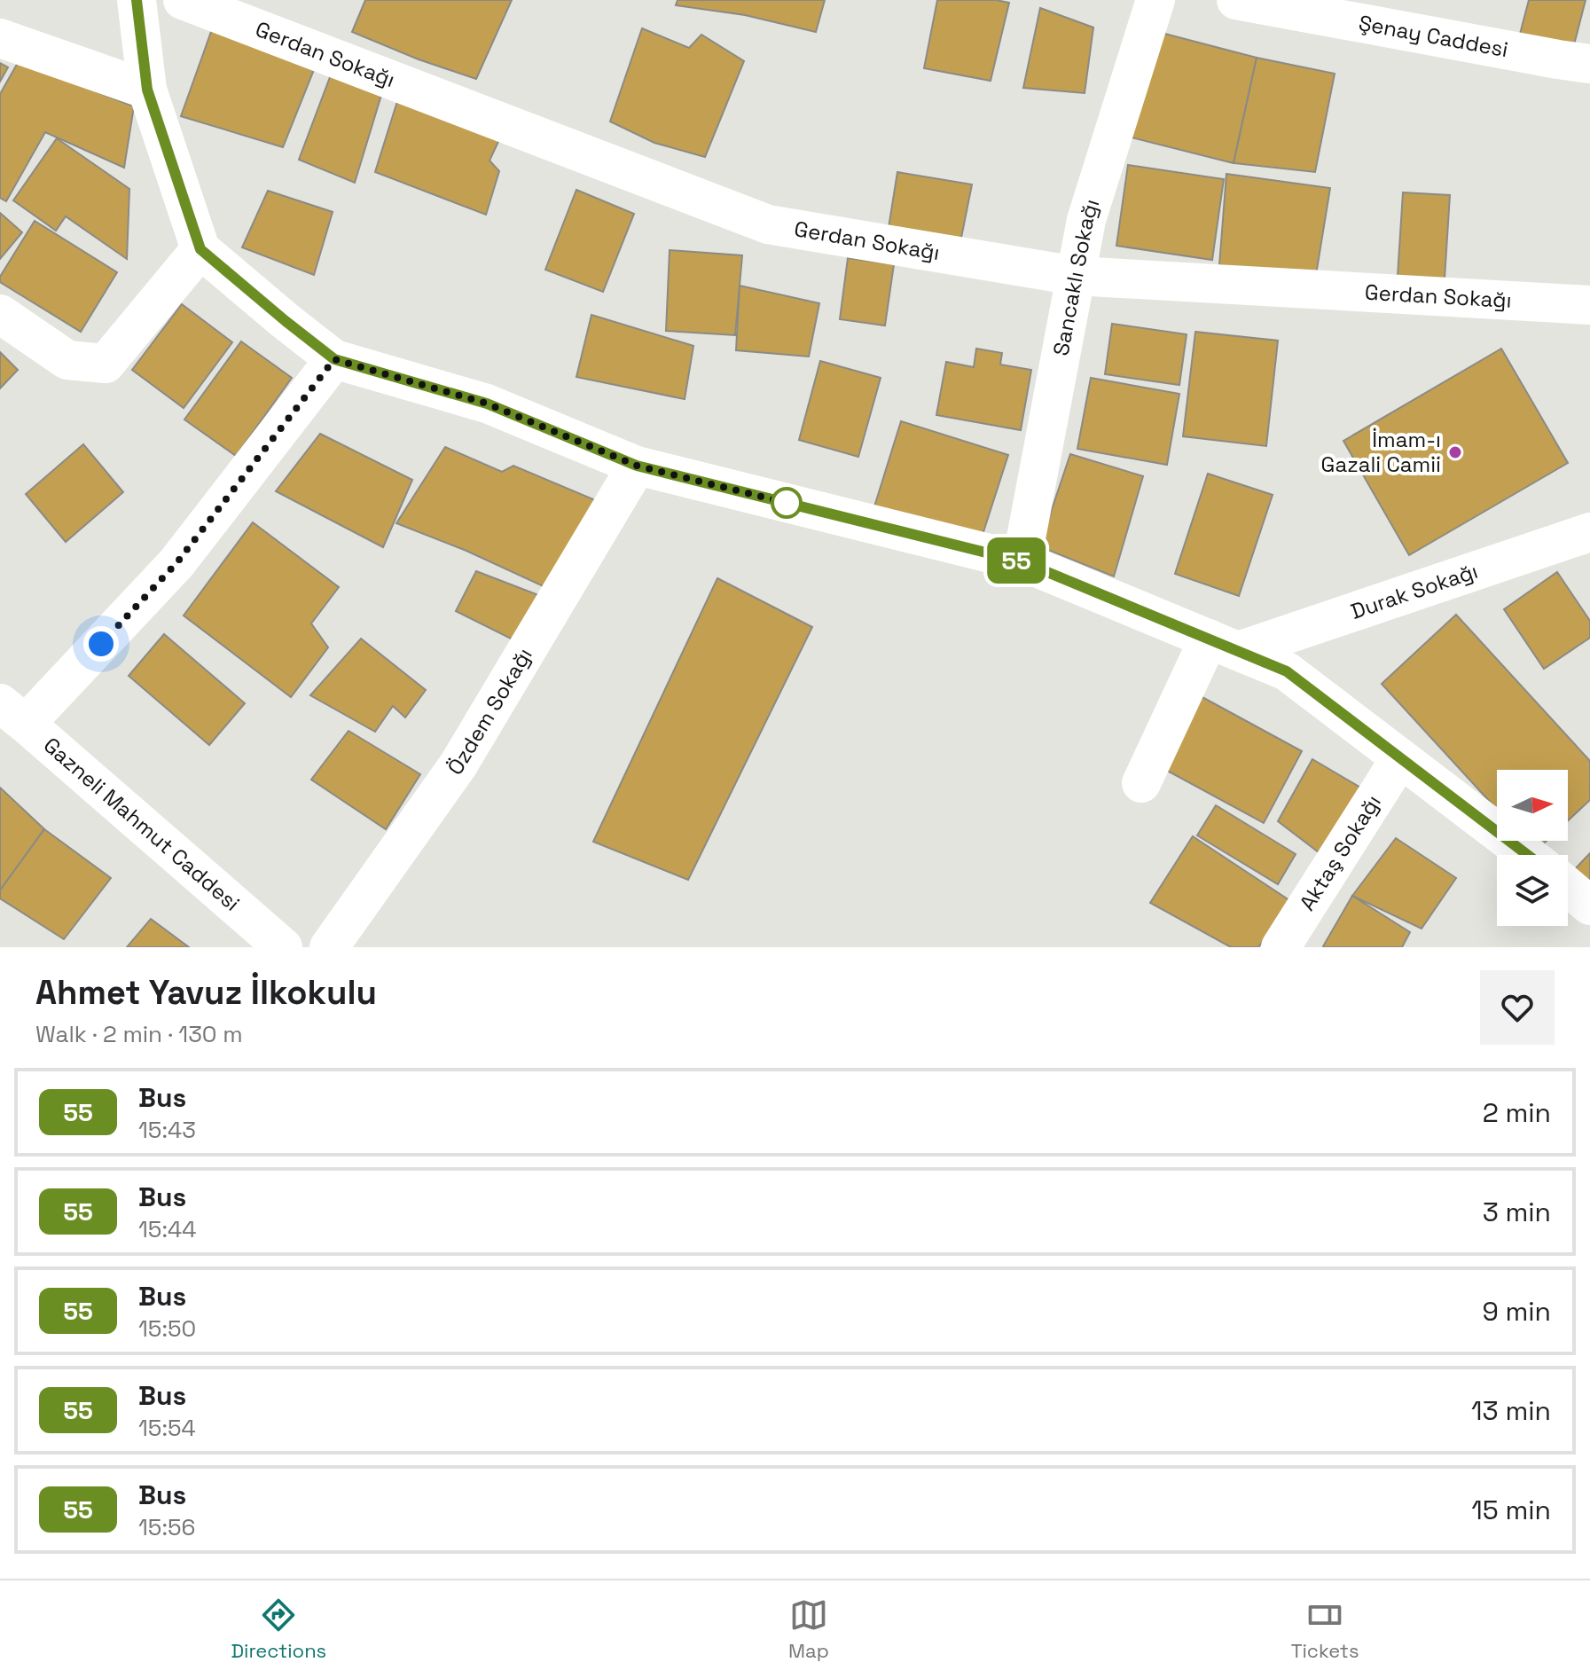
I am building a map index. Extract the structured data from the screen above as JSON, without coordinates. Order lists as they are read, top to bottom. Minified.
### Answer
{"streets":{"street":["Şenay Caddesi","Gerdan Sokağı","Sancaklı Sokağı","Durak Sokağı","Özdem Sokağı","Gazneli Mahmut Caddesi","Aktaş Sokağı"]},"crossings":[["Gerdan Sokağı","Sancaklı Sokağı"]],"places":["İmam-ı Gazali Camii"],"lines":["bus line 55"],"north":"right","page":{"on_map":"55","heading":["Ahmet Yavuz İlkokulu","Walk · 2 min · 130 m"],"list":[{"mark":"55","name":"Bus","note":"15:43","value":"2 min"},{"mark":"55","name":"Bus","note":"15:44","value":"3 min"},{"mark":"55","name":"Bus","note":"15:50","value":"9 min"},{"mark":"55","name":"Bus","note":"15:54","value":"13 min"},{"mark":"55","name":"Bus","note":"15:56","value":"15 min"}],"tabs":["Directions","Map","Tickets"]}}
